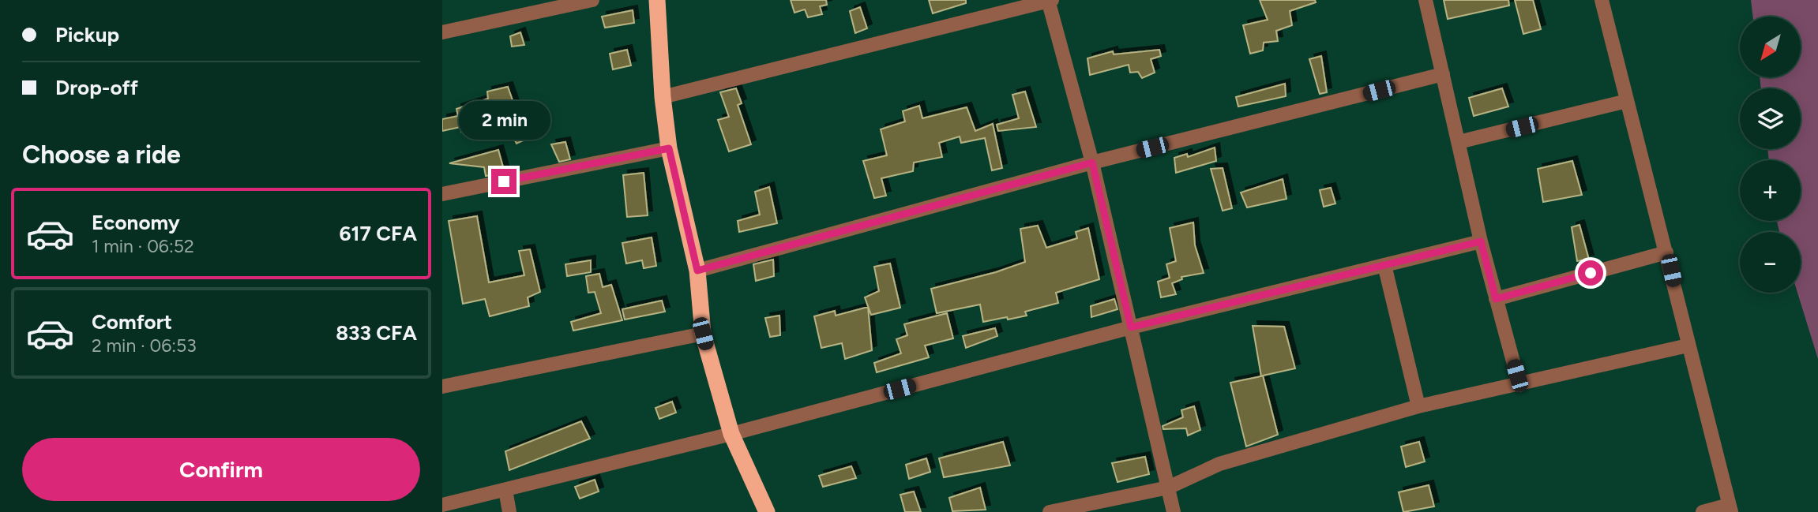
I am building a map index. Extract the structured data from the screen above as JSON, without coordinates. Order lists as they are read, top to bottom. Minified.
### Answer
{"north":"bottom left","page":{"banner":["Pickup","Drop-off"],"map_buttons":["+","−"],"bubble":"2 min","heading":"Choose a ride","list":[{"name":"Economy","note":"1 min · 06:52","value":"617 CFA"},{"name":"Comfort","note":"2 min · 06:53","value":"833 CFA"}],"buttons":"Confirm"}}
